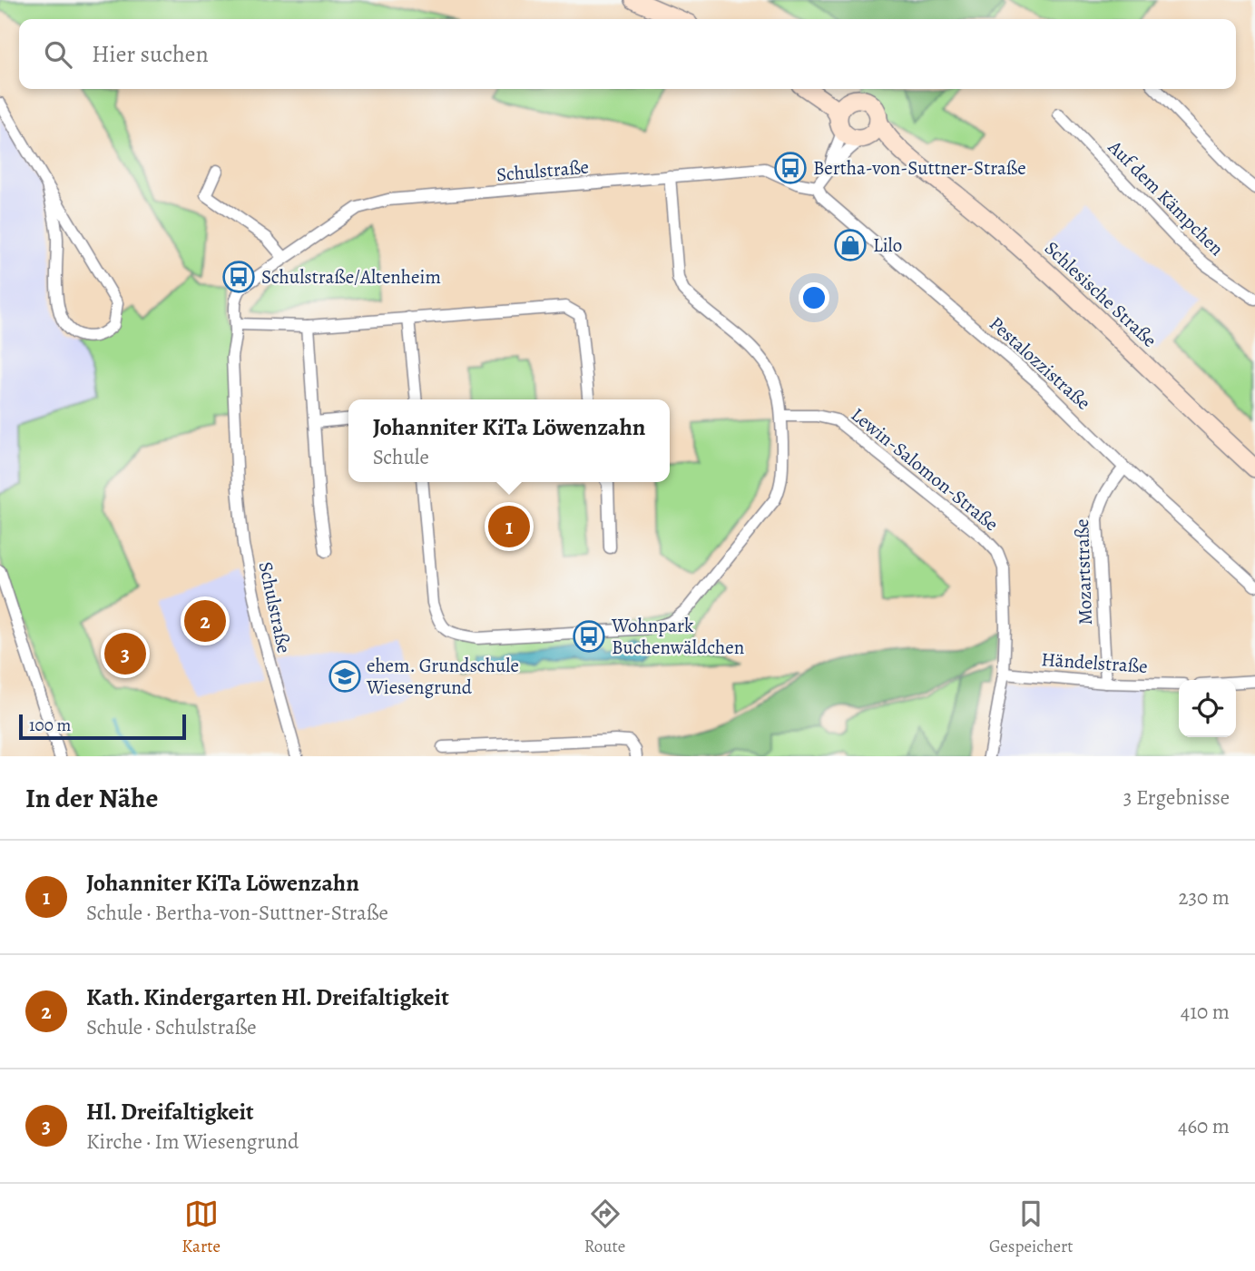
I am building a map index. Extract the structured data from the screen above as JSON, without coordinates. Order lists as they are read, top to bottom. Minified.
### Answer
{"streets":{"main road":["Schlesische Straße"],"street":["Schulstraße","Auf dem Kämpchen","Pestalozzistraße","Lewin-Salomon-Straße","Mozartstraße","Händelstraße"]},"crossings":[["Schulstraße","Pestalozzistraße"],["Pestalozzistraße","Mozartstraße"],["Lewin-Salomon-Straße","Händelstraße"],["Mozartstraße","Händelstraße"]],"places":{"bus stop":["Bertha-von-Suttner-Straße","Schulstraße/Altenheim","Wohnpark Buchenwäldchen"],"shop":["Lilo"],"school or university":["ehem. Grundschule Wiesengrund"]},"scale_bar":"100 m","page":{"search":"Hier suchen","popup":["Johanniter KiTa Löwenzahn","Schule"],"pins":["1","2","3"],"scale":"100 m","heading":["In der Nähe","3 Ergebnisse"],"list":[{"mark":"1","name":"Johanniter KiTa Löwenzahn","note":"Schule · Bertha-von-Suttner-Straße","value":"230 m"},{"mark":"2","name":"Kath. Kindergarten Hl. Dreifaltigkeit","note":"Schule · Schulstraße","value":"410 m"},{"mark":"3","name":"Hl. Dreifaltigkeit","note":"Kirche · Im Wiesengrund","value":"460 m"}],"nav":["Karte","Route","Gespeichert"]}}
